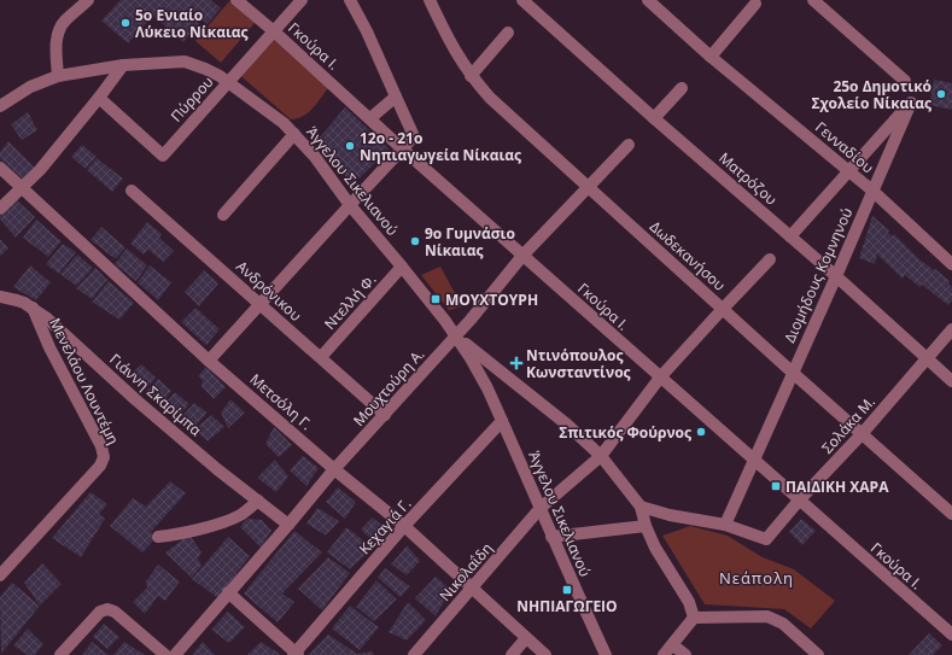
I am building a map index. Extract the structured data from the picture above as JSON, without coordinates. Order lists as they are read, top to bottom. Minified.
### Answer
{"streets":{"street":["Γκούρα Ι.","Πύρρου","Γενναδίου","Ματρόζου","Άγγελου Σικελιανού","Δωδεκανήσου","Διομήδους Κομνηνού","Ανδρόνικου","Ντελλή Φ.","Μενελάου Λουντέμη","Μουχτούρη Α.","Γιάννη Σκαρίμπα","Μετσόλη Γ.","Σολάκα Μ.","Κεχαγιά Γ.","Νικολαΐδη"]},"crossings":[["Γκούρα Ι.","Πύρρου"],["Γκούρα Ι.","Διομήδους Κομνηνού"],["Γκούρα Ι.","Μουχτούρη Α."],["Γκούρα Ι.","Σολάκα Μ."],["Γκούρα Ι.","Νικολαΐδη"],["Πύρρου","Άγγελου Σικελιανού"],["Γενναδίου","Διομήδους Κομνηνού"],["Ματρόζου","Διομήδους Κομνηνού"],["Ματρόζου","Σολάκα Μ."],["Άγγελου Σικελιανού","Ντελλή Φ."],["Άγγελου Σικελιανού","Μουχτούρη Α."],["Άγγελου Σικελιανού","Κεχαγιά Γ."],["Άγγελου Σικελιανού","Νικολαΐδη"],["Δωδεκανήσου","Διομήδους Κομνηνού"],["Δωδεκανήσου","Μουχτούρη Α."],["Δωδεκανήσου","Σολάκα Μ."],["Δωδεκανήσου","Νικολαΐδη"],["Διομήδους Κομνηνού","Σολάκα Μ."],["Ανδρόνικου","Ντελλή Φ."],["Ανδρόνικου","Μουχτούρη Α."],["Μενελάου Λουντέμη","Γιάννη Σκαρίμπα"],["Μουχτούρη Α.","Γιάννη Σκαρίμπα"],["Μουχτούρη Α.","Μετσόλη Γ."],["Μετσόλη Γ.","Κεχαγιά Γ."],["Μετσόλη Γ.","Νικολαΐδη"]],"districts":["Νεάπολη"],"places":{"other":["5ο Ενιαίο Λύκειο Νίκαιας","25o Δημοτικό Σχολείο Νίκαιας","12ο - 21ο Νηπιαγωγεία Νίκαιας","9ο Γυμνάσιο Νίκαιας","Σπιτικός Φούρνος"],"transit":["ΜΟΥΧΤΟΥΡΗ","ΠΑΙΔΙΚΗ ΧΑΡΑ","ΝΗΠΙΑΓΩΓΕΙΟ"],"health":["Ντινόπουλος Κωνσταντίνος"]}}
